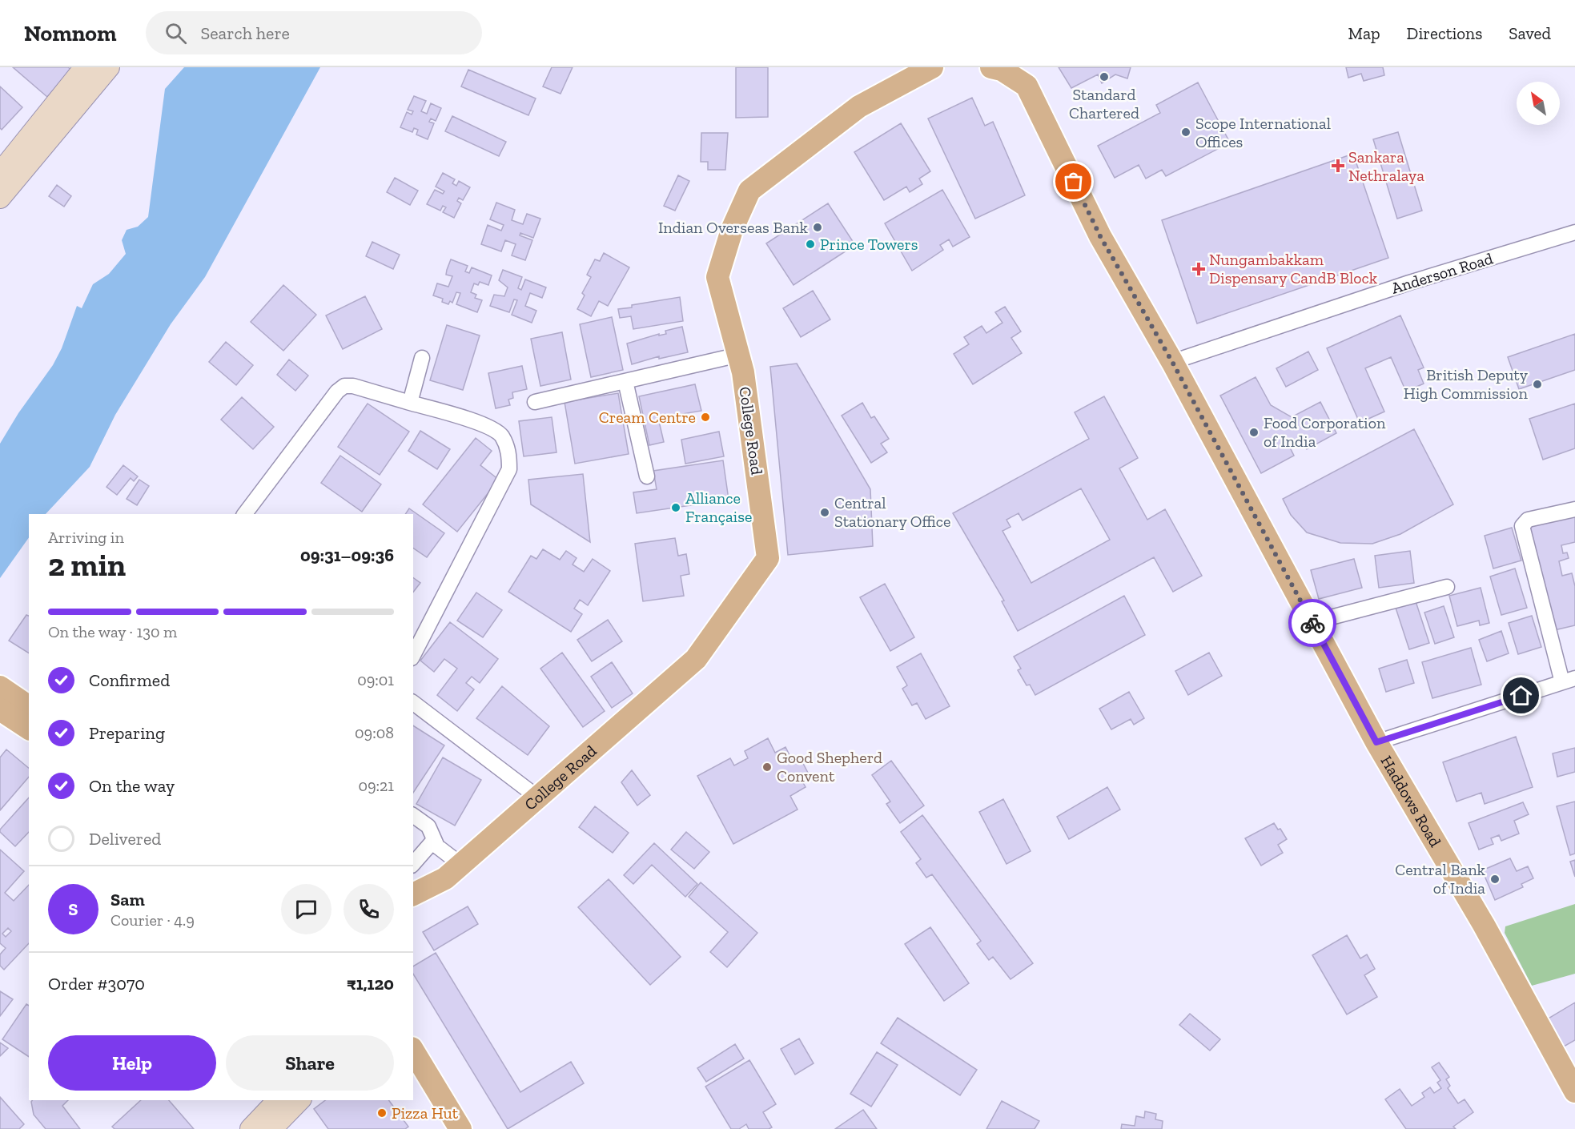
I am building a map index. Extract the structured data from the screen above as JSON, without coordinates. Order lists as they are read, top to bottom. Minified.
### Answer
{"streets":{"main road":["College Road","Haddows Road"],"street":["Anderson Road"]},"crossings":[["Anderson Road","Haddows Road"]],"places":{"other":["Standard Chartered","Scope International Offices","Indian Overseas Bank","Prince Towers","British Deputy High Commission","Cream Centre","Food Corporation of India","Alliance Française","Central Stationary Office","Good Shepherd Convent","Central Bank of India","Pizza Hut"],"health":["Sankara Nethralaya","Nungambakkam Dispensary CandB Block"]},"north":"top left","page":{"header":"Nomnom","search":"Search here","nav":["Map","Directions","Saved"],"heading":["2 min","Arriving in","09:31–09:36"],"panel":["Sam","Courier · 4.9","Order #3070","₹1,120"],"bar":"On the way · 130 m","list":[["Confirmed","09:01"],["Preparing","09:08"],["On the way","09:21"],"Delivered"],"round":"S","buttons":["Help","Share"]}}
